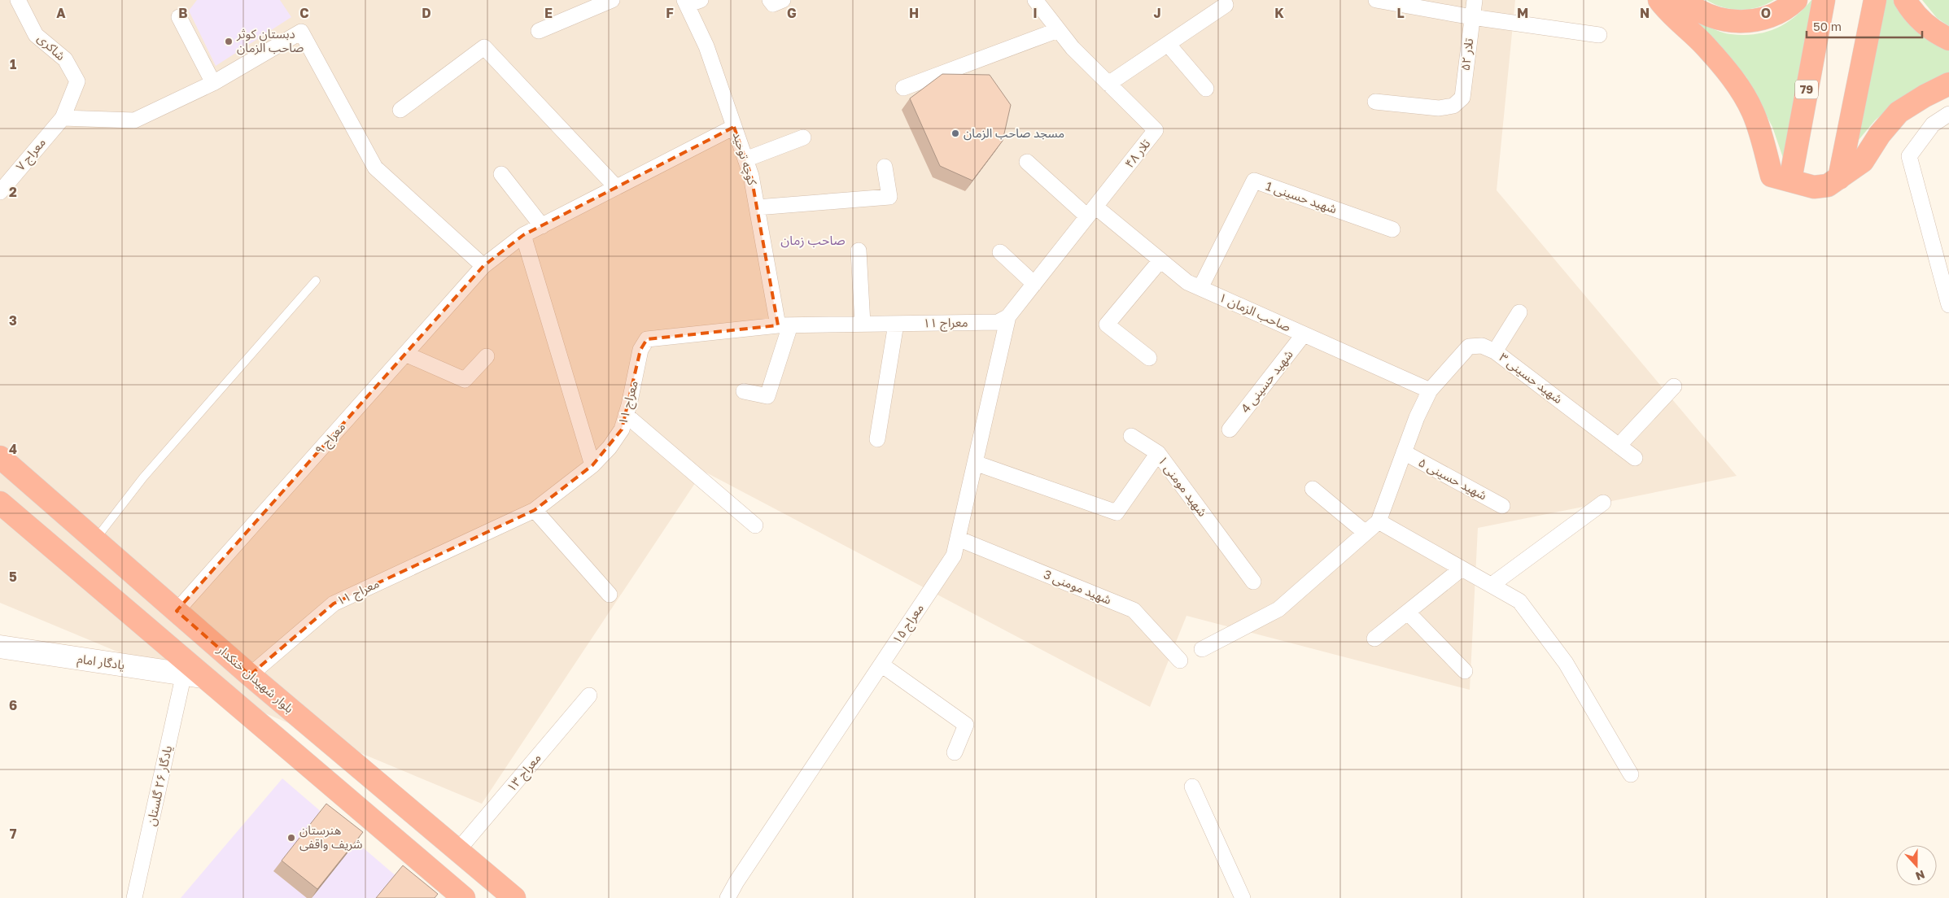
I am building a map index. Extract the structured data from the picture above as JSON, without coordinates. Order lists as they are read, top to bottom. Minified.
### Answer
{"streets":{"highway":["79","بلوار شهیدان خنکدار"],"main road":["یادگار امام"],"street":["شاکری","تلار ۵۲","تلار ۴۸","معراج ۷","کوچه توحید","شهید حسینی 1","صاحب الزمان ۱","معراج ۱۱","شهید حسینی ۳","شهید حسینی 4","معراج ۹","شهید حسینی ۵","شهید مومنی ۱","شهید مومنی 3","معراج ۱۵","معراج ۱۳","یادگار ۲۶ گلستان"]},"crossings":[["شاکری","معراج ۷"],["تلار ۴۸","صاحب الزمان ۱"],["تلار ۴۸","معراج ۱۱"],["تلار ۴۸","معراج ۱۵"],["کوچه توحید","معراج ۱۱"],["کوچه توحید","معراج ۹"],["شهید حسینی 1","صاحب الزمان ۱"],["صاحب الزمان ۱","شهید حسینی ۳"],["صاحب الزمان ۱","شهید حسینی 4"],["معراج ۱۱","معراج ۱۵"],["معراج ۱۱","بلوار شهیدان خنکدار"],["شهید حسینی ۳","شهید حسینی ۵"],["معراج ۹","بلوار شهیدان خنکدار"],["شهید مومنی ۱","معراج ۱۵"],["شهید مومنی 3","معراج ۱۵"],["یادگار امام","یادگار ۲۶ گلستان"],["بلوار شهیدان خنکدار","معراج ۱۳"]],"districts":["صاحب زمان"],"places":["دبستان کوثر صاحب الزمان","مسجد صاحب الزمان","هنرستان شریف واقفی"],"scale_bar":"50 m","north":"bottom","grid":{"columns":["A","B","C","D","E","F","G","H","I","J","K","L","M","N","O"],"rows":["1","2","3","4","5","6","7"]}}
